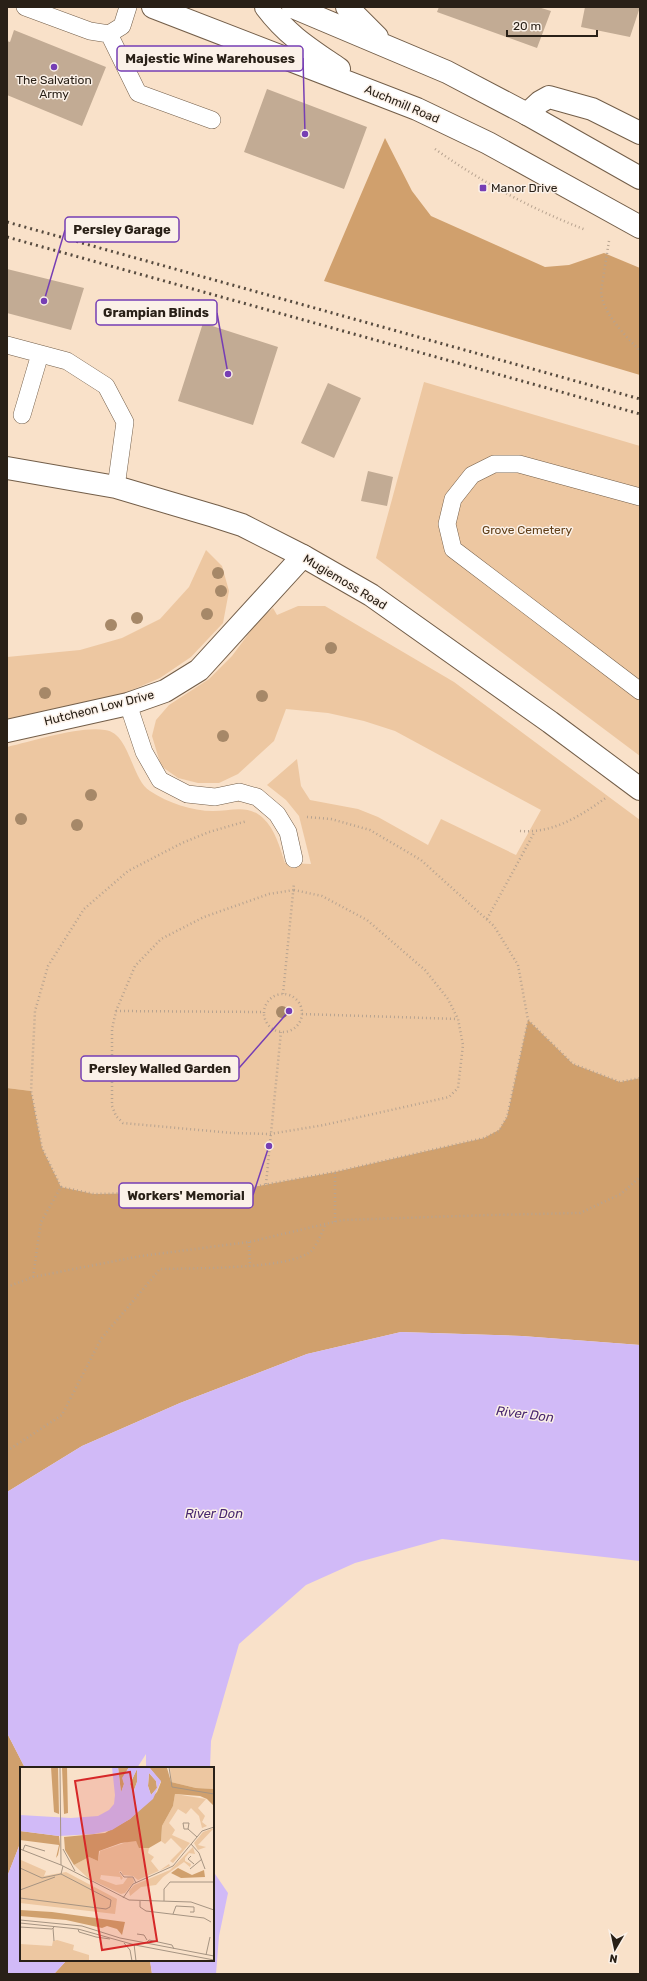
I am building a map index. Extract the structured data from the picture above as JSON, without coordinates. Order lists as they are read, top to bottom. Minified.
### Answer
{"streets":{"main road":["Auchmill Road","Mugiemoss Road","Hutcheon Low Drive"]},"crossings":[["Mugiemoss Road","Hutcheon Low Drive"]],"water":["River Don"],"parks":["Grove Cemetery"],"places":{"other":["The Salvation Army","Majestic Wine Warehouses","Persley Garage","Grampian Blinds","Persley Walled Garden","Workers' Memorial"],"transit":["Manor Drive"]},"scale_bar":"20 m","north":"bottom"}
